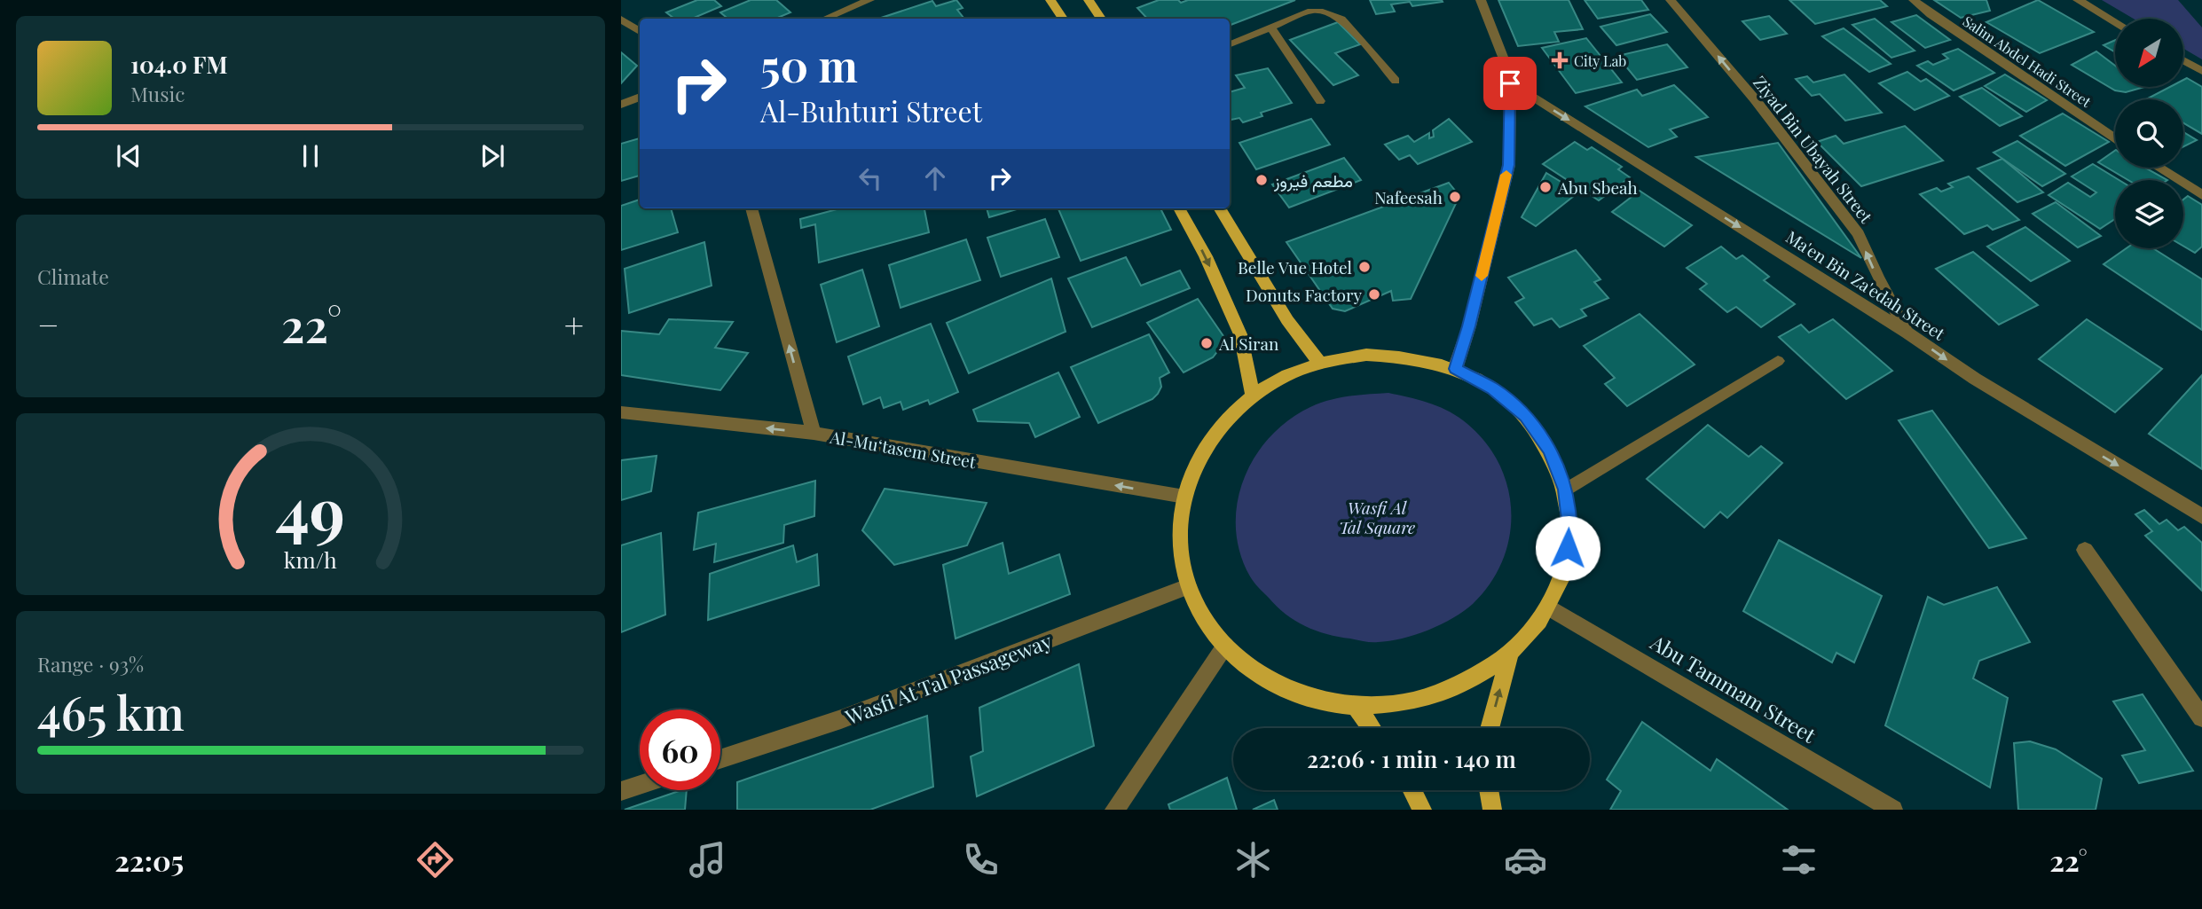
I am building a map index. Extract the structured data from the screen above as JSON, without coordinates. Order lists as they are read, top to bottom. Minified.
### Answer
{"streets":{"street":["Salim Abdel Hadi Street","Ziyad Bin Ubayah Street","Ma'en Bin Za'edah Street","Al-Muʻtasem Street","Wasfi At Tal Passageway","Abu Tammam Street"]},"crossings":[["Ziyad Bin Ubayah Street","Ma'en Bin Za'edah Street"]],"one_way":["Ziyad Bin Ubayah Street","Ma'en Bin Za'edah Street","Al-Muʻtasem Street"],"parks":["Wasfi Al Tal Square"],"places":{"health":["City Lab"],"other":["مطعم فيروز","Abu Sbeah","Nafeesah","Belle Vue Hotel","Donuts Factory","Al Siran"]},"north":"bottom left","page":{"turn":["50 m","Al-Buhturi Street"],"song":["104.0 FM","Music"],"tile":["Climate",["Range · 93%","465 km"]],"heat":["−","22°","+"],"limit":"60","trip":"22:06 · 1 min · 140 m","tabs":["22:05","22°"],"gauge":["49","km/h"]}}
